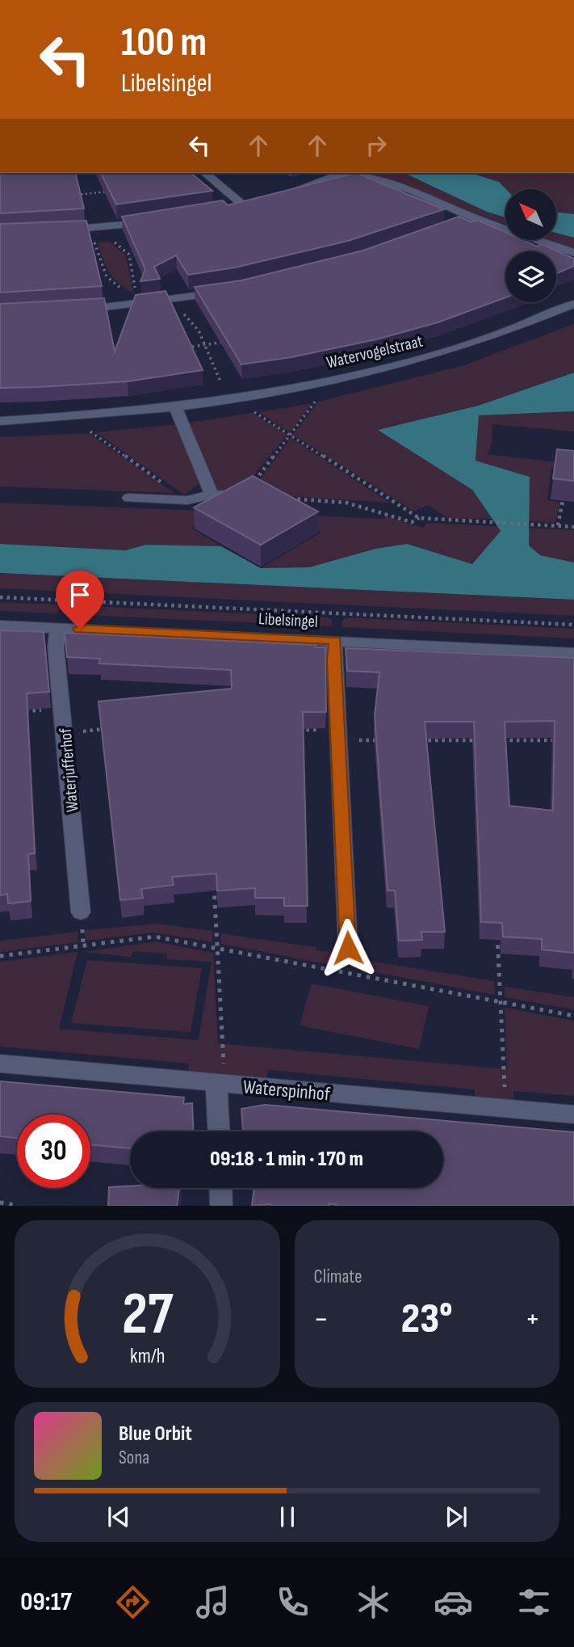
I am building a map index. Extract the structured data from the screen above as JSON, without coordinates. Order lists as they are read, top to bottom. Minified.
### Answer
{"streets":{"street":["Watervogelstraat","Libelsingel","Waterjufferhof","Waterspinhof"]},"crossings":[["Libelsingel","Waterjufferhof"]],"north":"top left","page":{"turn":["100 m","Libelsingel"],"limit":"30","trip":"09:18 · 1 min · 170 m","tile":"Climate","heat":["−","23°","+"],"song":["Blue Orbit","Sona"],"tabs":"09:17","gauge":["27","km/h"]}}
